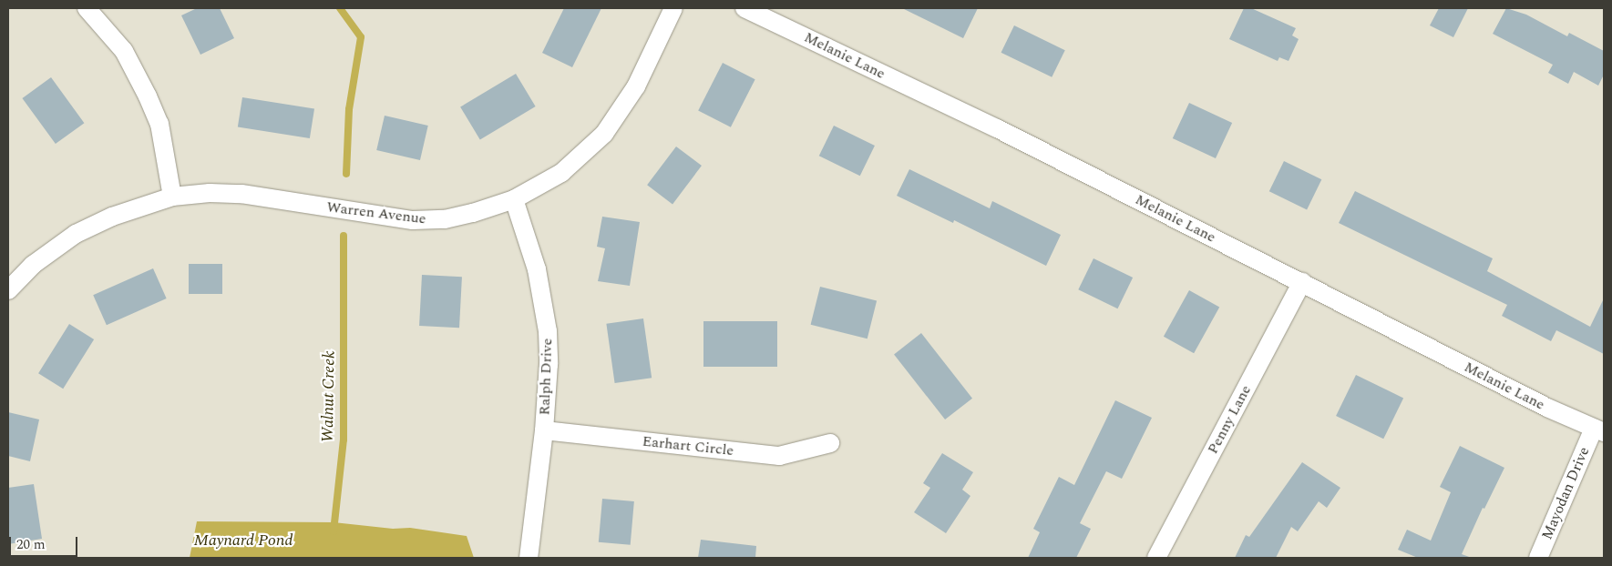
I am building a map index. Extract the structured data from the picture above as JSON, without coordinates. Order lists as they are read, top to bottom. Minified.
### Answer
{"streets":{"street":["Melanie Lane","Warren Avenue","Ralph Drive","Penny Lane","Earhart Circle","Mayodan Drive"]},"crossings":[["Melanie Lane","Penny Lane"],["Melanie Lane","Mayodan Drive"],["Warren Avenue","Ralph Drive"],["Ralph Drive","Earhart Circle"]],"water":["Walnut Creek","Maynard Pond"],"scale_bar":"20 m"}
